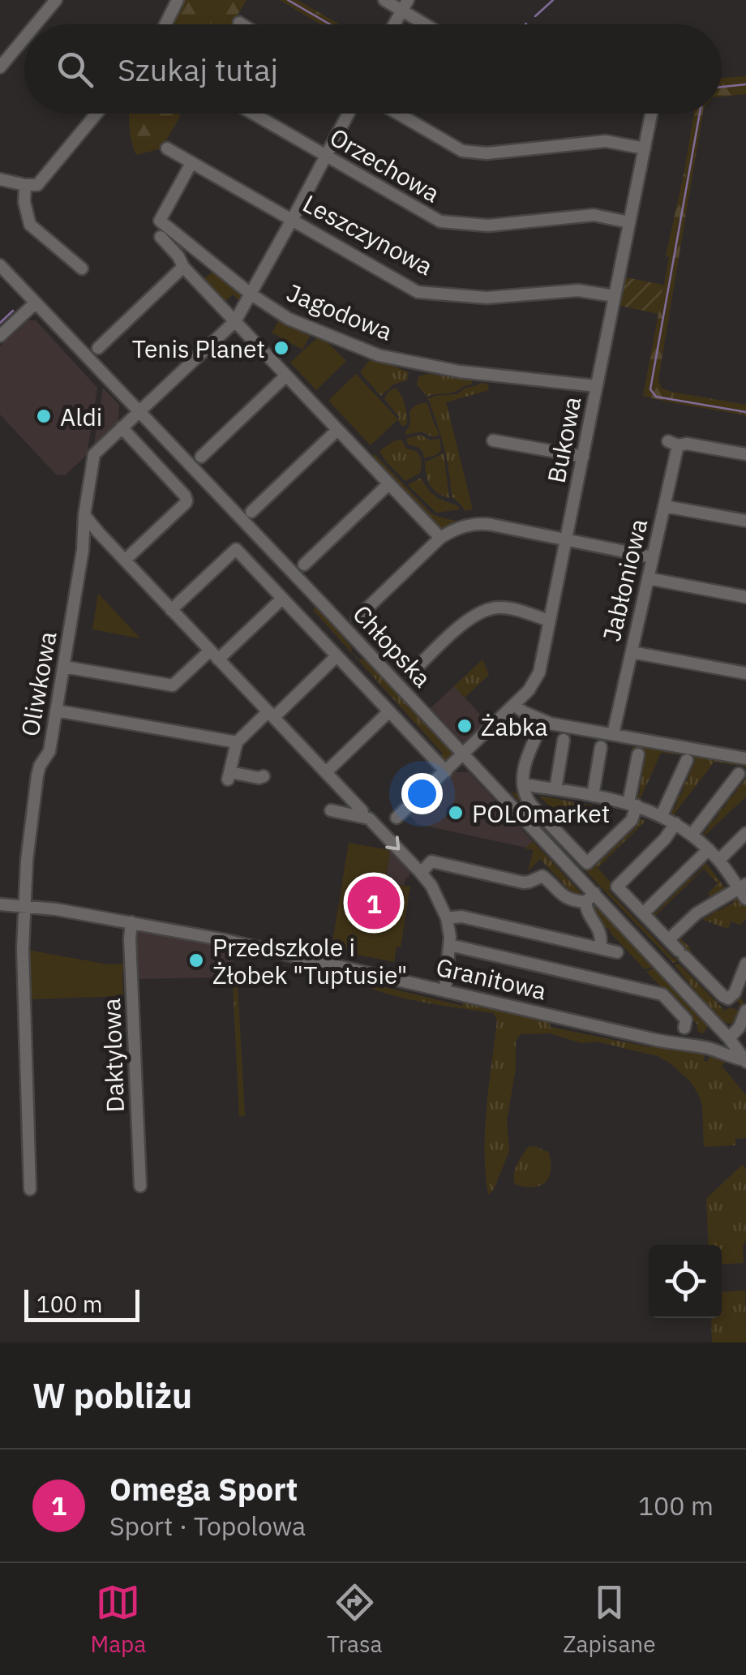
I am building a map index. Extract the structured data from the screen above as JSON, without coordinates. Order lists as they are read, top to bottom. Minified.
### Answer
{"streets":{"street":["Orzechowa","Leszczynowa","Jagodowa","Bukowa","Jabłoniowa","Chłopska","Oliwkowa","Granitowa","Daktylowa"]},"crossings":[["Orzechowa","Bukowa"],["Orzechowa","Oliwkowa"],["Leszczynowa","Jagodowa"],["Leszczynowa","Bukowa"],["Leszczynowa","Oliwkowa"],["Jagodowa","Bukowa"],["Jagodowa","Oliwkowa"],["Bukowa","Chłopska"],["Chłopska","Oliwkowa"],["Chłopska","Granitowa"],["Oliwkowa","Granitowa"],["Granitowa","Daktylowa"]],"places":["Tenis Planet","Aldi","Żabka","POLOmarket","Przedszkole i Żłobek \"Tuptusie\""],"scale_bar":"100 m","page":{"search":"Szukaj tutaj","pins":"1","scale":"100 m","heading":"W pobliżu","list":[{"mark":"1","name":"Omega Sport","note":"Sport · Topolowa","value":"100 m"}],"nav":["Mapa","Trasa","Zapisane"]}}
